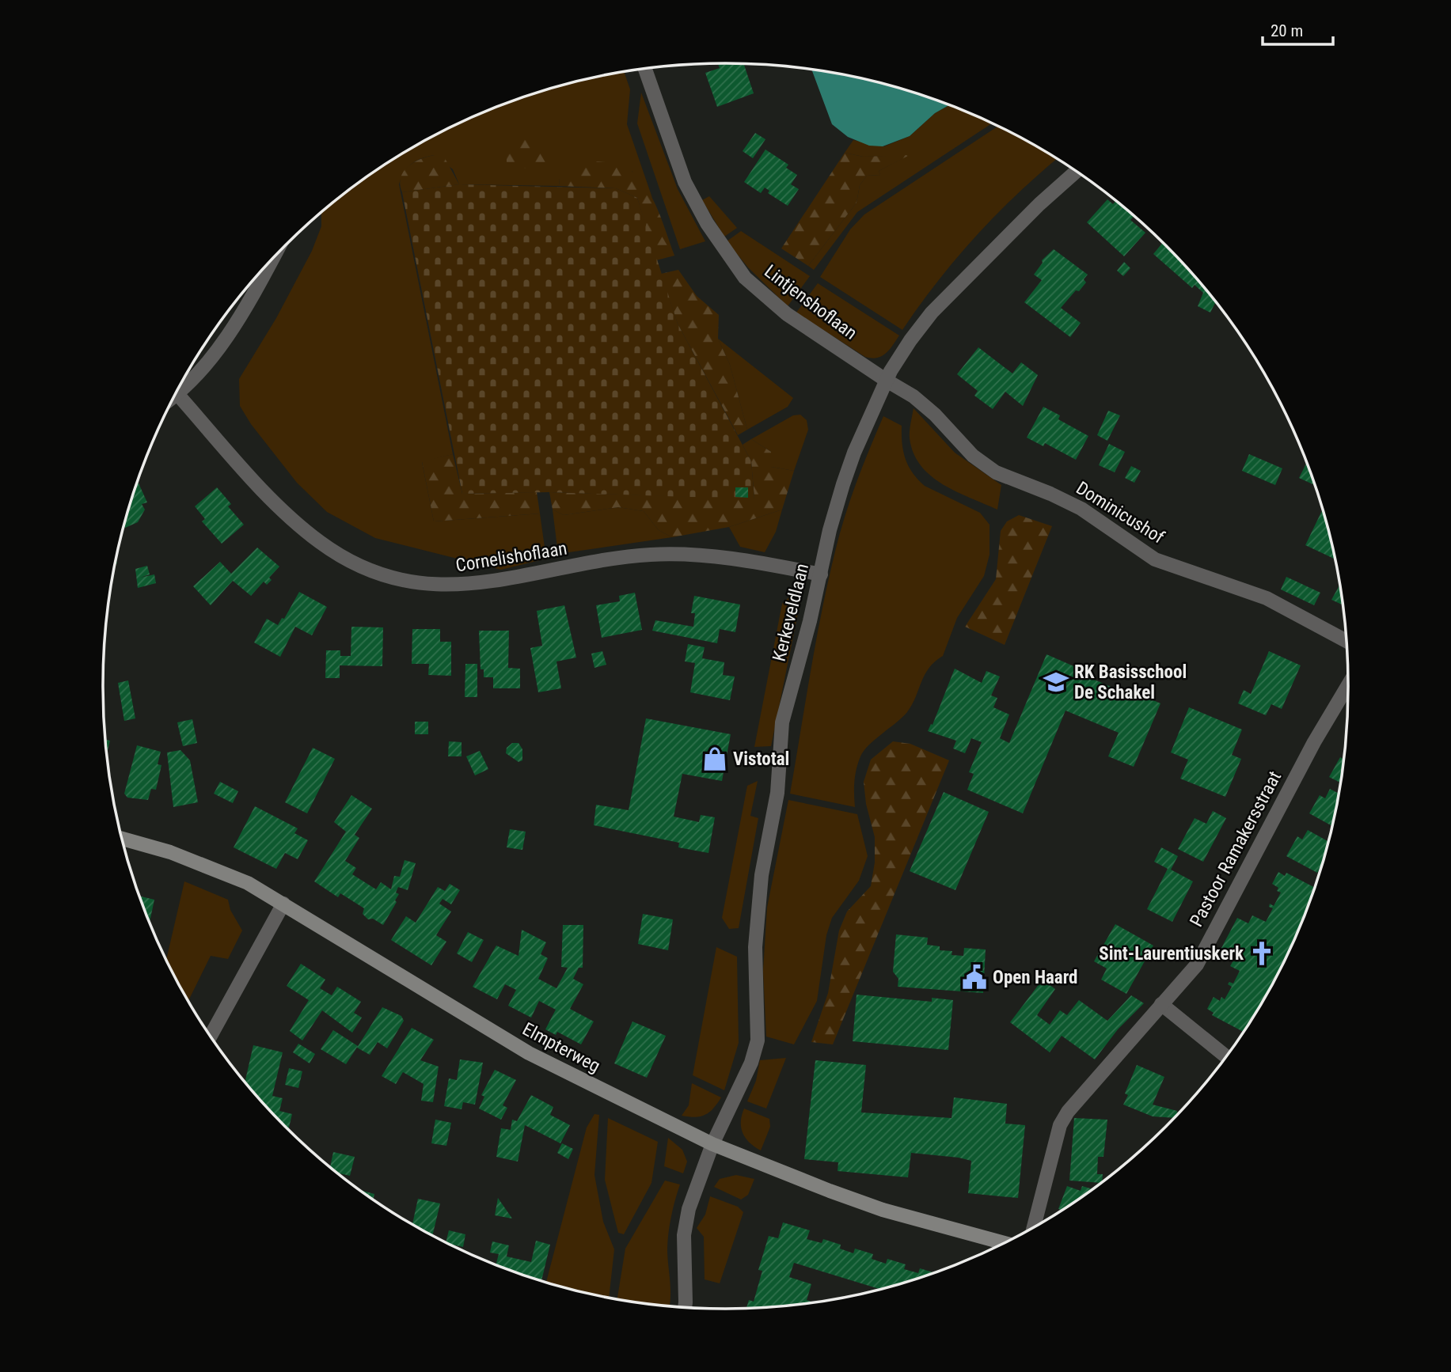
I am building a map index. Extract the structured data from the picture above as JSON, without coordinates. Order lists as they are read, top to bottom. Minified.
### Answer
{"streets":{"street":["Lintjenshoflaan","Dominicushof","Cornelishoflaan","Kerkeveldlaan","Pastoor Ramakersstraat","Elmpterweg"]},"crossings":[["Lintjenshoflaan","Dominicushof"],["Lintjenshoflaan","Kerkeveldlaan"],["Dominicushof","Kerkeveldlaan"],["Cornelishoflaan","Kerkeveldlaan"],["Kerkeveldlaan","Elmpterweg"]],"places":{"school or university":["RK Basisschool De Schakel"],"shop":["Vistotal"],"church":["Sint-Laurentiuskerk"],"public building":["Open Haard"]},"scale_bar":"20 m"}
